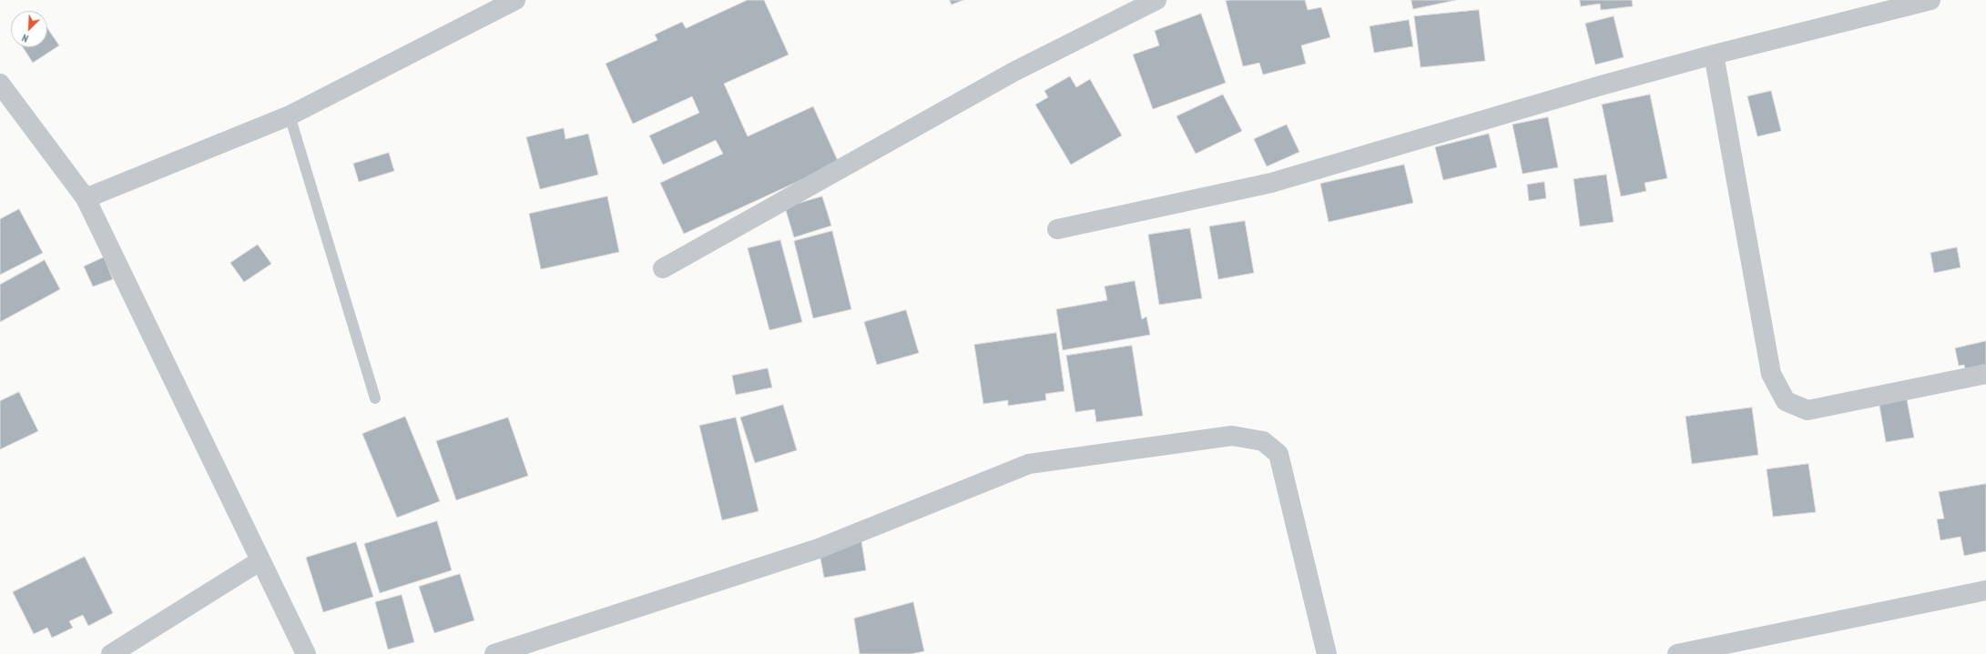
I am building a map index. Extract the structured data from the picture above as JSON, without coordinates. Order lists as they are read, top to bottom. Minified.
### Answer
{"north":"bottom left"}
